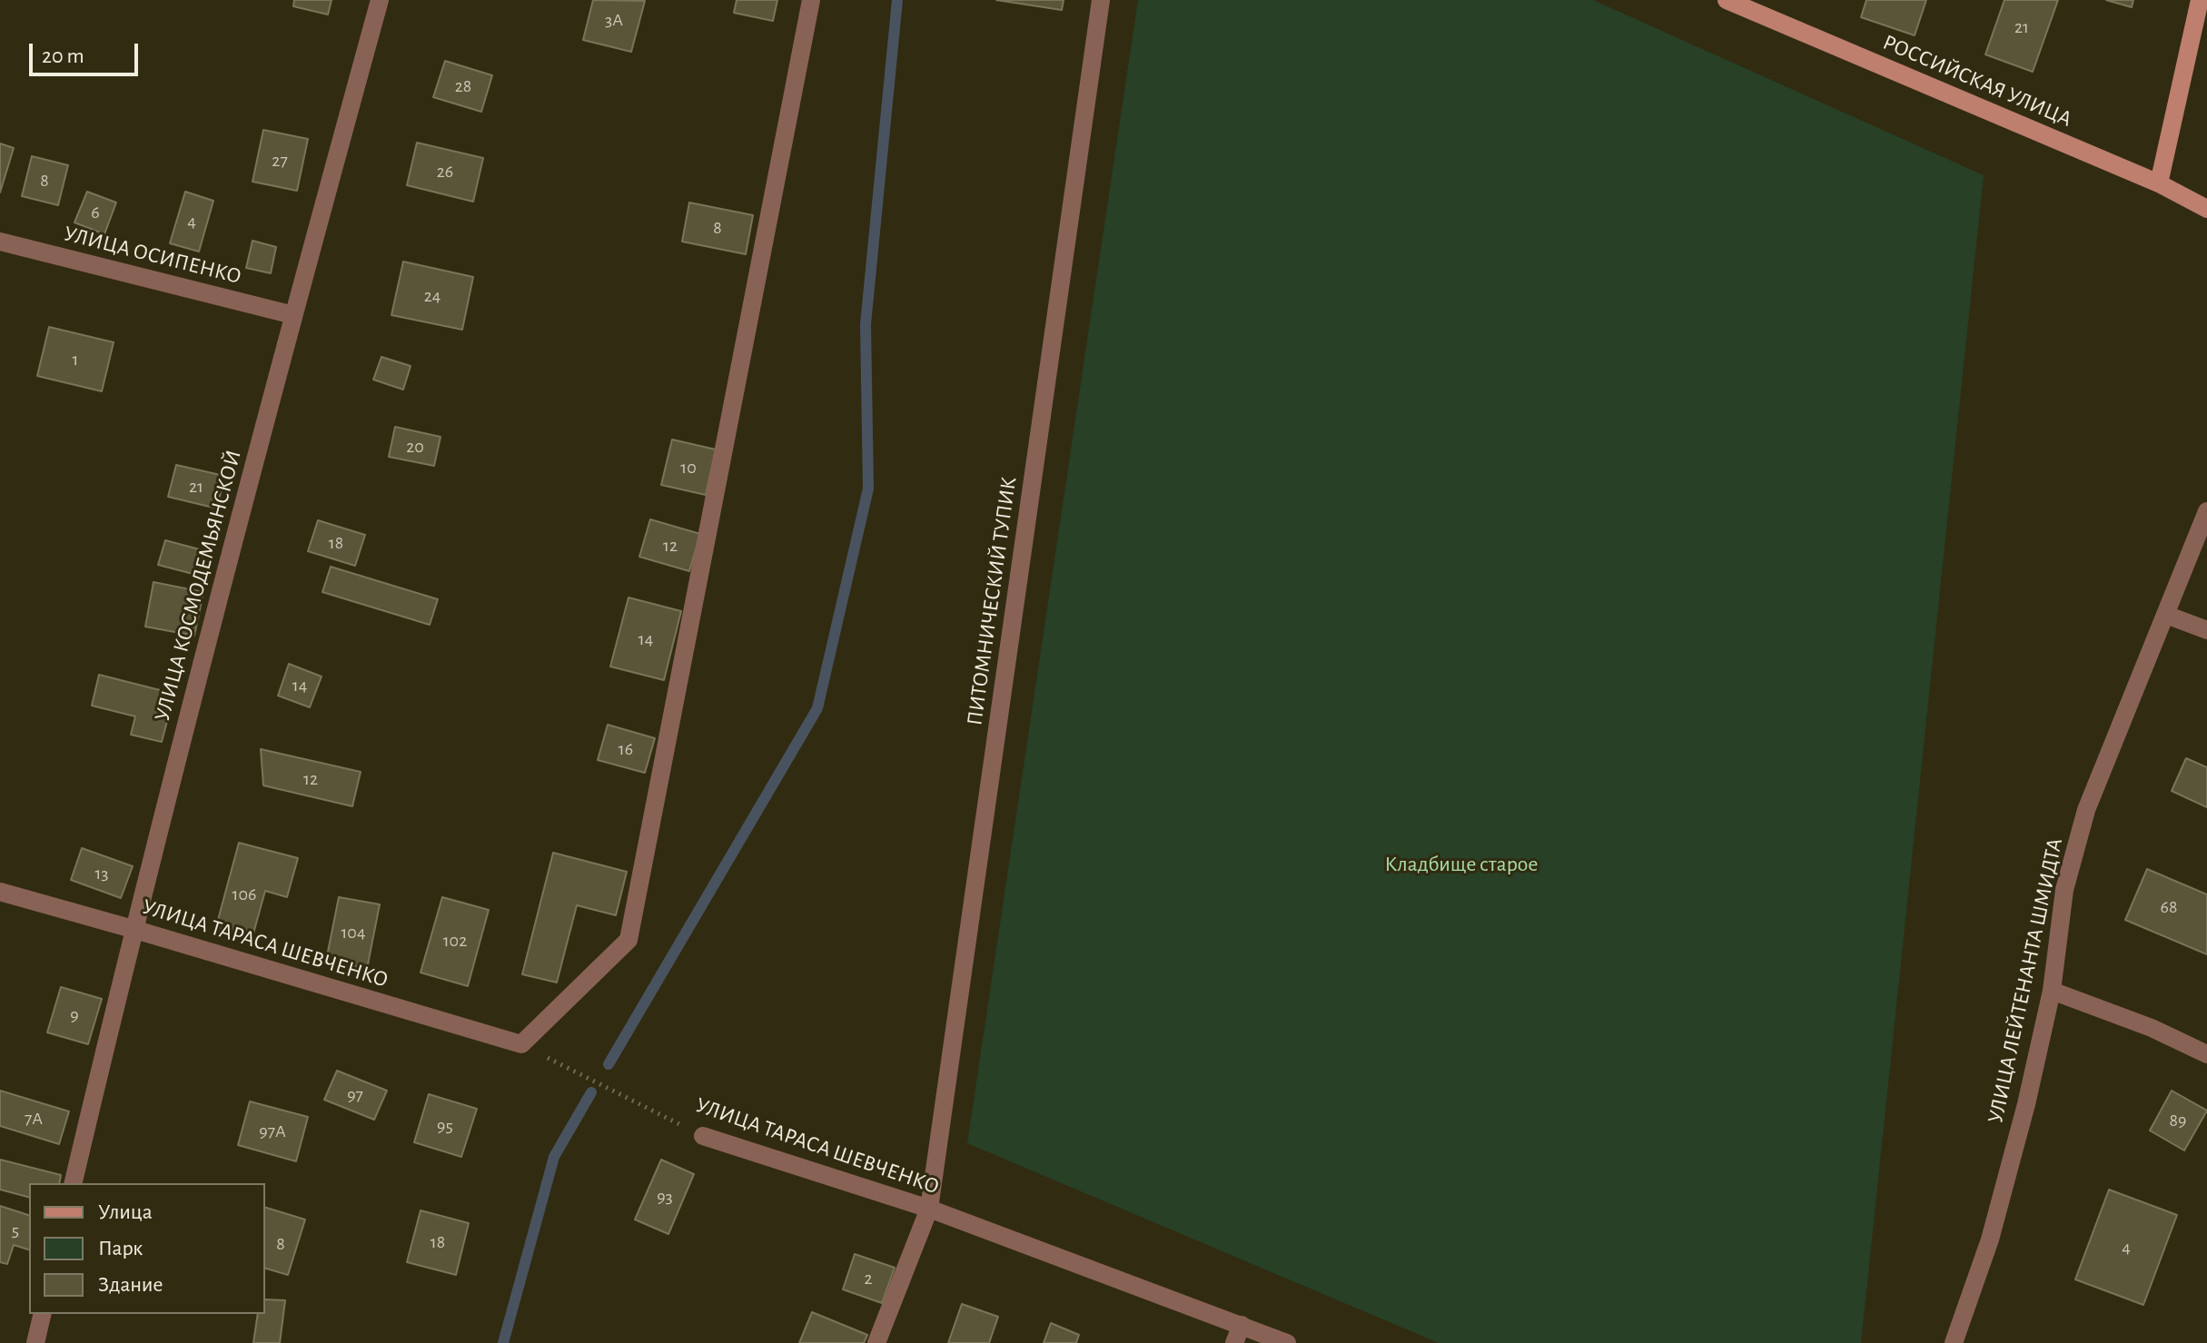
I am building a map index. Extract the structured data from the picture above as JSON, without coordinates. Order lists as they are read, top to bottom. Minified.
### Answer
{"streets":{"main road":["РОССИЙСКАЯ УЛИЦА"],"street":["УЛИЦА ОСИПЕНКО","УЛИЦА КОСМОДЕМЬЯНСКОЙ","ПИТОМНИЧЕСКИЙ ТУПИК","УЛИЦА ТАРАСА ШЕВЧЕНКО","УЛИЦА ЛЕЙТЕНАНТА ШМИДТА"]},"crossings":[["УЛИЦА ОСИПЕНКО","УЛИЦА КОСМОДЕМЬЯНСКОЙ"],["УЛИЦА КОСМОДЕМЬЯНСКОЙ","УЛИЦА ТАРАСА ШЕВЧЕНКО"],["ПИТОМНИЧЕСКИЙ ТУПИК","УЛИЦА ТАРАСА ШЕВЧЕНКО"]],"parks":["Кладбище старое"],"house_numbers":["3А","21","28","27","26","8","6","4","8","24","1","20","10","21","18","12","14","14","16","12","13","106","68","104","102","9","97","7А","89","95","97А","93","5","18","8","4","2"],"legend":["Улица","Парк","Здание"],"scale_bar":"20 m"}
